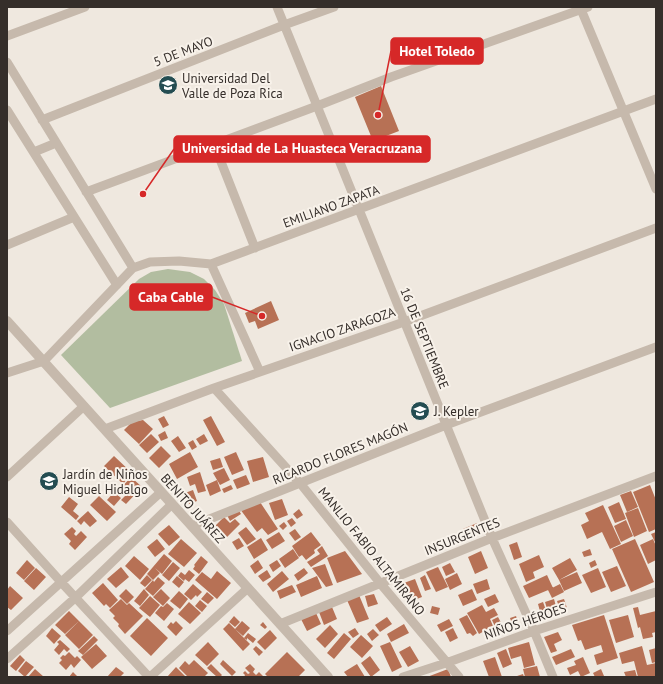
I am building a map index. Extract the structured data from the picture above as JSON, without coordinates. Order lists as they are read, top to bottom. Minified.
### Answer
{"streets":{"street":["5 DE MAYO","EMILIANO ZAPATA","IGNACIO ZARAGOZA","16 DE SEPTIEMBRE","RICARDO FLORES MAGÓN","BENITO JUÁREZ","INSURGENTES","MANLIO FABIO ALTAMIRANO","NIÑOS HÉROES"]},"crossings":[["5 DE MAYO","16 DE SEPTIEMBRE"],["EMILIANO ZAPATA","16 DE SEPTIEMBRE"],["EMILIANO ZAPATA","BENITO JUÁREZ"],["IGNACIO ZARAGOZA","16 DE SEPTIEMBRE"],["IGNACIO ZARAGOZA","BENITO JUÁREZ"],["IGNACIO ZARAGOZA","MANLIO FABIO ALTAMIRANO"],["16 DE SEPTIEMBRE","RICARDO FLORES MAGÓN"],["16 DE SEPTIEMBRE","INSURGENTES"],["16 DE SEPTIEMBRE","NIÑOS HÉROES"],["RICARDO FLORES MAGÓN","BENITO JUÁREZ"],["RICARDO FLORES MAGÓN","MANLIO FABIO ALTAMIRANO"],["BENITO JUÁREZ","INSURGENTES"],["INSURGENTES","MANLIO FABIO ALTAMIRANO"],["MANLIO FABIO ALTAMIRANO","NIÑOS HÉROES"]],"places":{"school or university":["Universidad Del Valle de Poza Rica","J. Kepler","Jardín de Niños Miguel Hidalgo"],"other":["Hotel Toledo","Universidad de La Huasteca Veracruzana","Caba Cable"]}}
